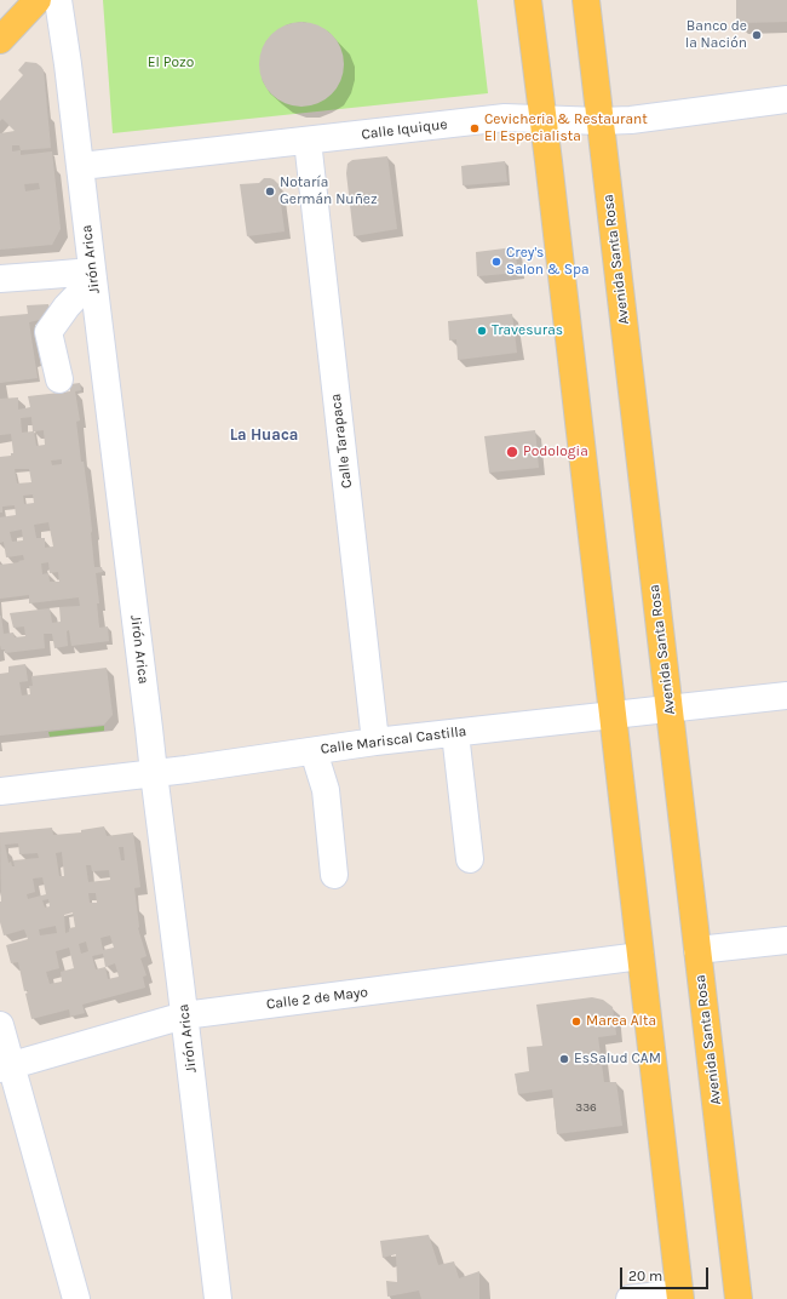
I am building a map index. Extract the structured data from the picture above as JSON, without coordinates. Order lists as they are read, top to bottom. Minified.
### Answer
{"streets":{"main road":["Avenida Santa Rosa"],"street":["Calle Iquique","Jirón Arica","Calle Tarapaca","Calle Mariscal Castilla","Calle 2 de Mayo"]},"crossings":[["Calle Iquique","Jirón Arica"],["Calle Iquique","Avenida Santa Rosa"],["Calle Iquique","Calle Tarapaca"],["Jirón Arica","Calle Mariscal Castilla"],["Jirón Arica","Calle 2 de Mayo"],["Avenida Santa Rosa","Calle Mariscal Castilla"],["Calle Tarapaca","Calle Mariscal Castilla"]],"districts":["La Huaca"],"parks":["El Pozo"],"places":["Banco de la Nación","Cevicheria & Restaurant El Especialista","Notaría Germán Nuñez","Crey's Salon & Spa","Travesuras","Podologia","Marea Alta","EsSalud CAM"],"house_numbers":["336"],"scale_bar":"20 m"}
